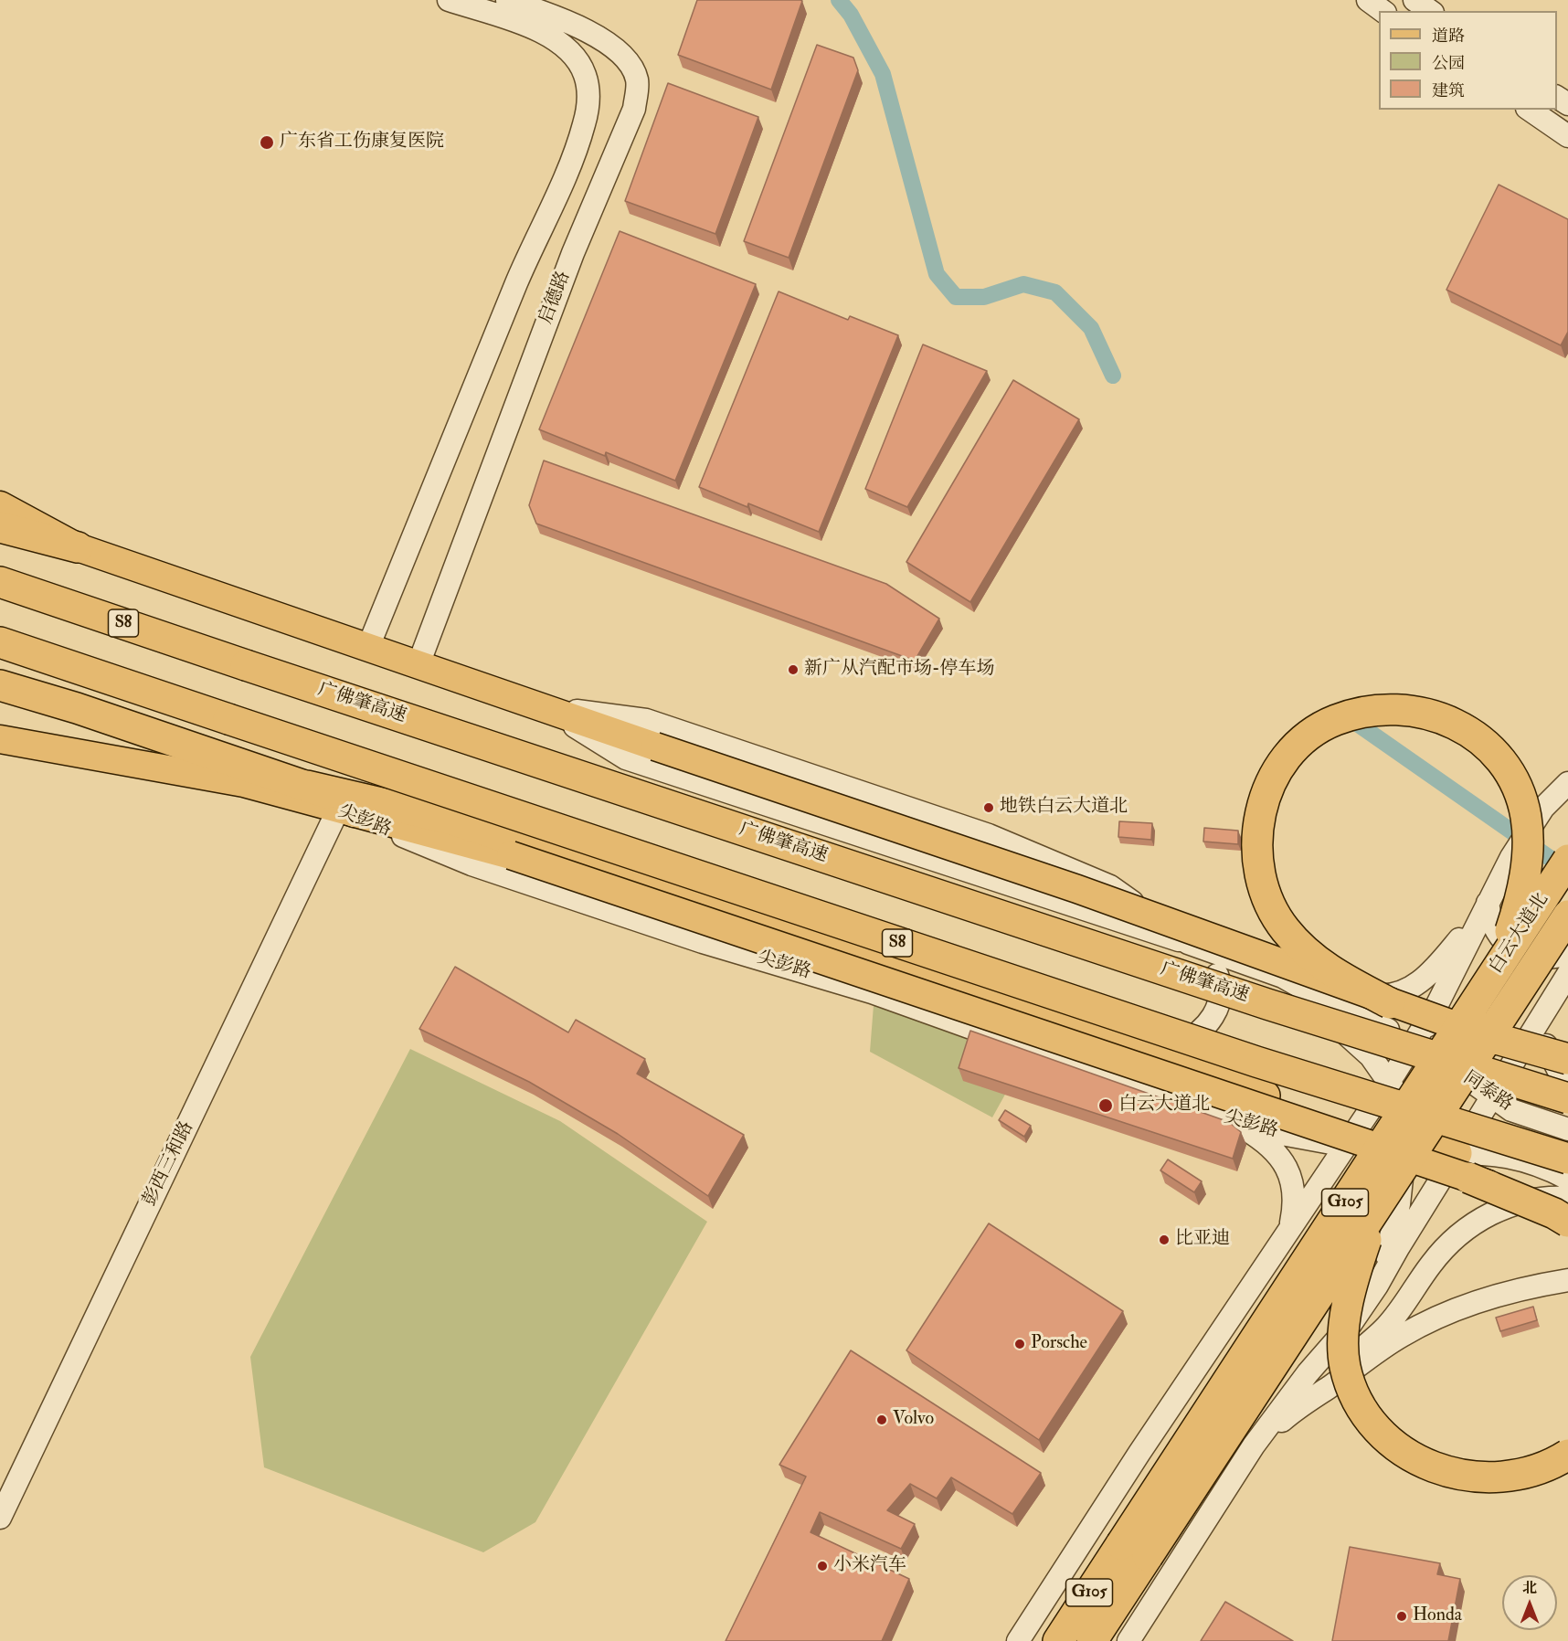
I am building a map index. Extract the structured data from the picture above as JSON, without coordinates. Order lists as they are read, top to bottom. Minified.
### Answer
{"streets":{"highway":["S8","广佛肇高速","白云大道北","G105"],"main road":["尖彭路"],"street":["启德路","同泰路","彭西三和路"]},"crossings":[["尖彭路","彭西三和路"]],"places":["广东省工伤康复医院","新广从汽配市场-停车场","地铁白云大道北","白云大道北","比亚迪","Porsche","Volvo","小米汽车","Honda"],"legend":["道路","公园","建筑"],"north":"top"}
